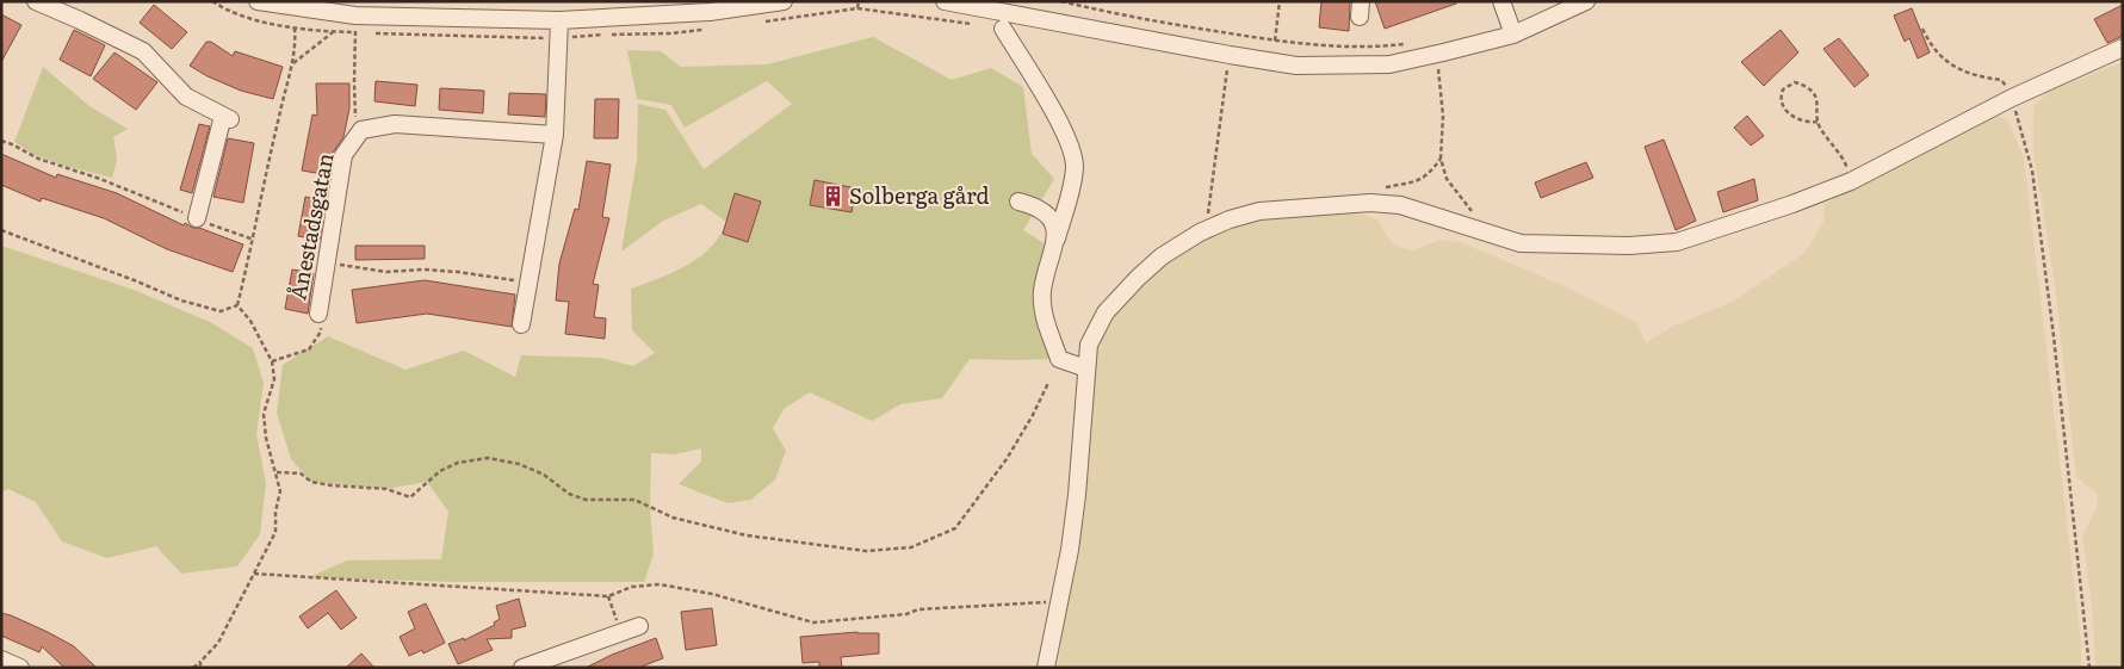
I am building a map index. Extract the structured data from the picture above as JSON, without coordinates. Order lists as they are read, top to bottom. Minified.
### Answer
{"streets":{"street":["Ånestadsgatan"]},"places":{"building":["Solberga gård"]}}
